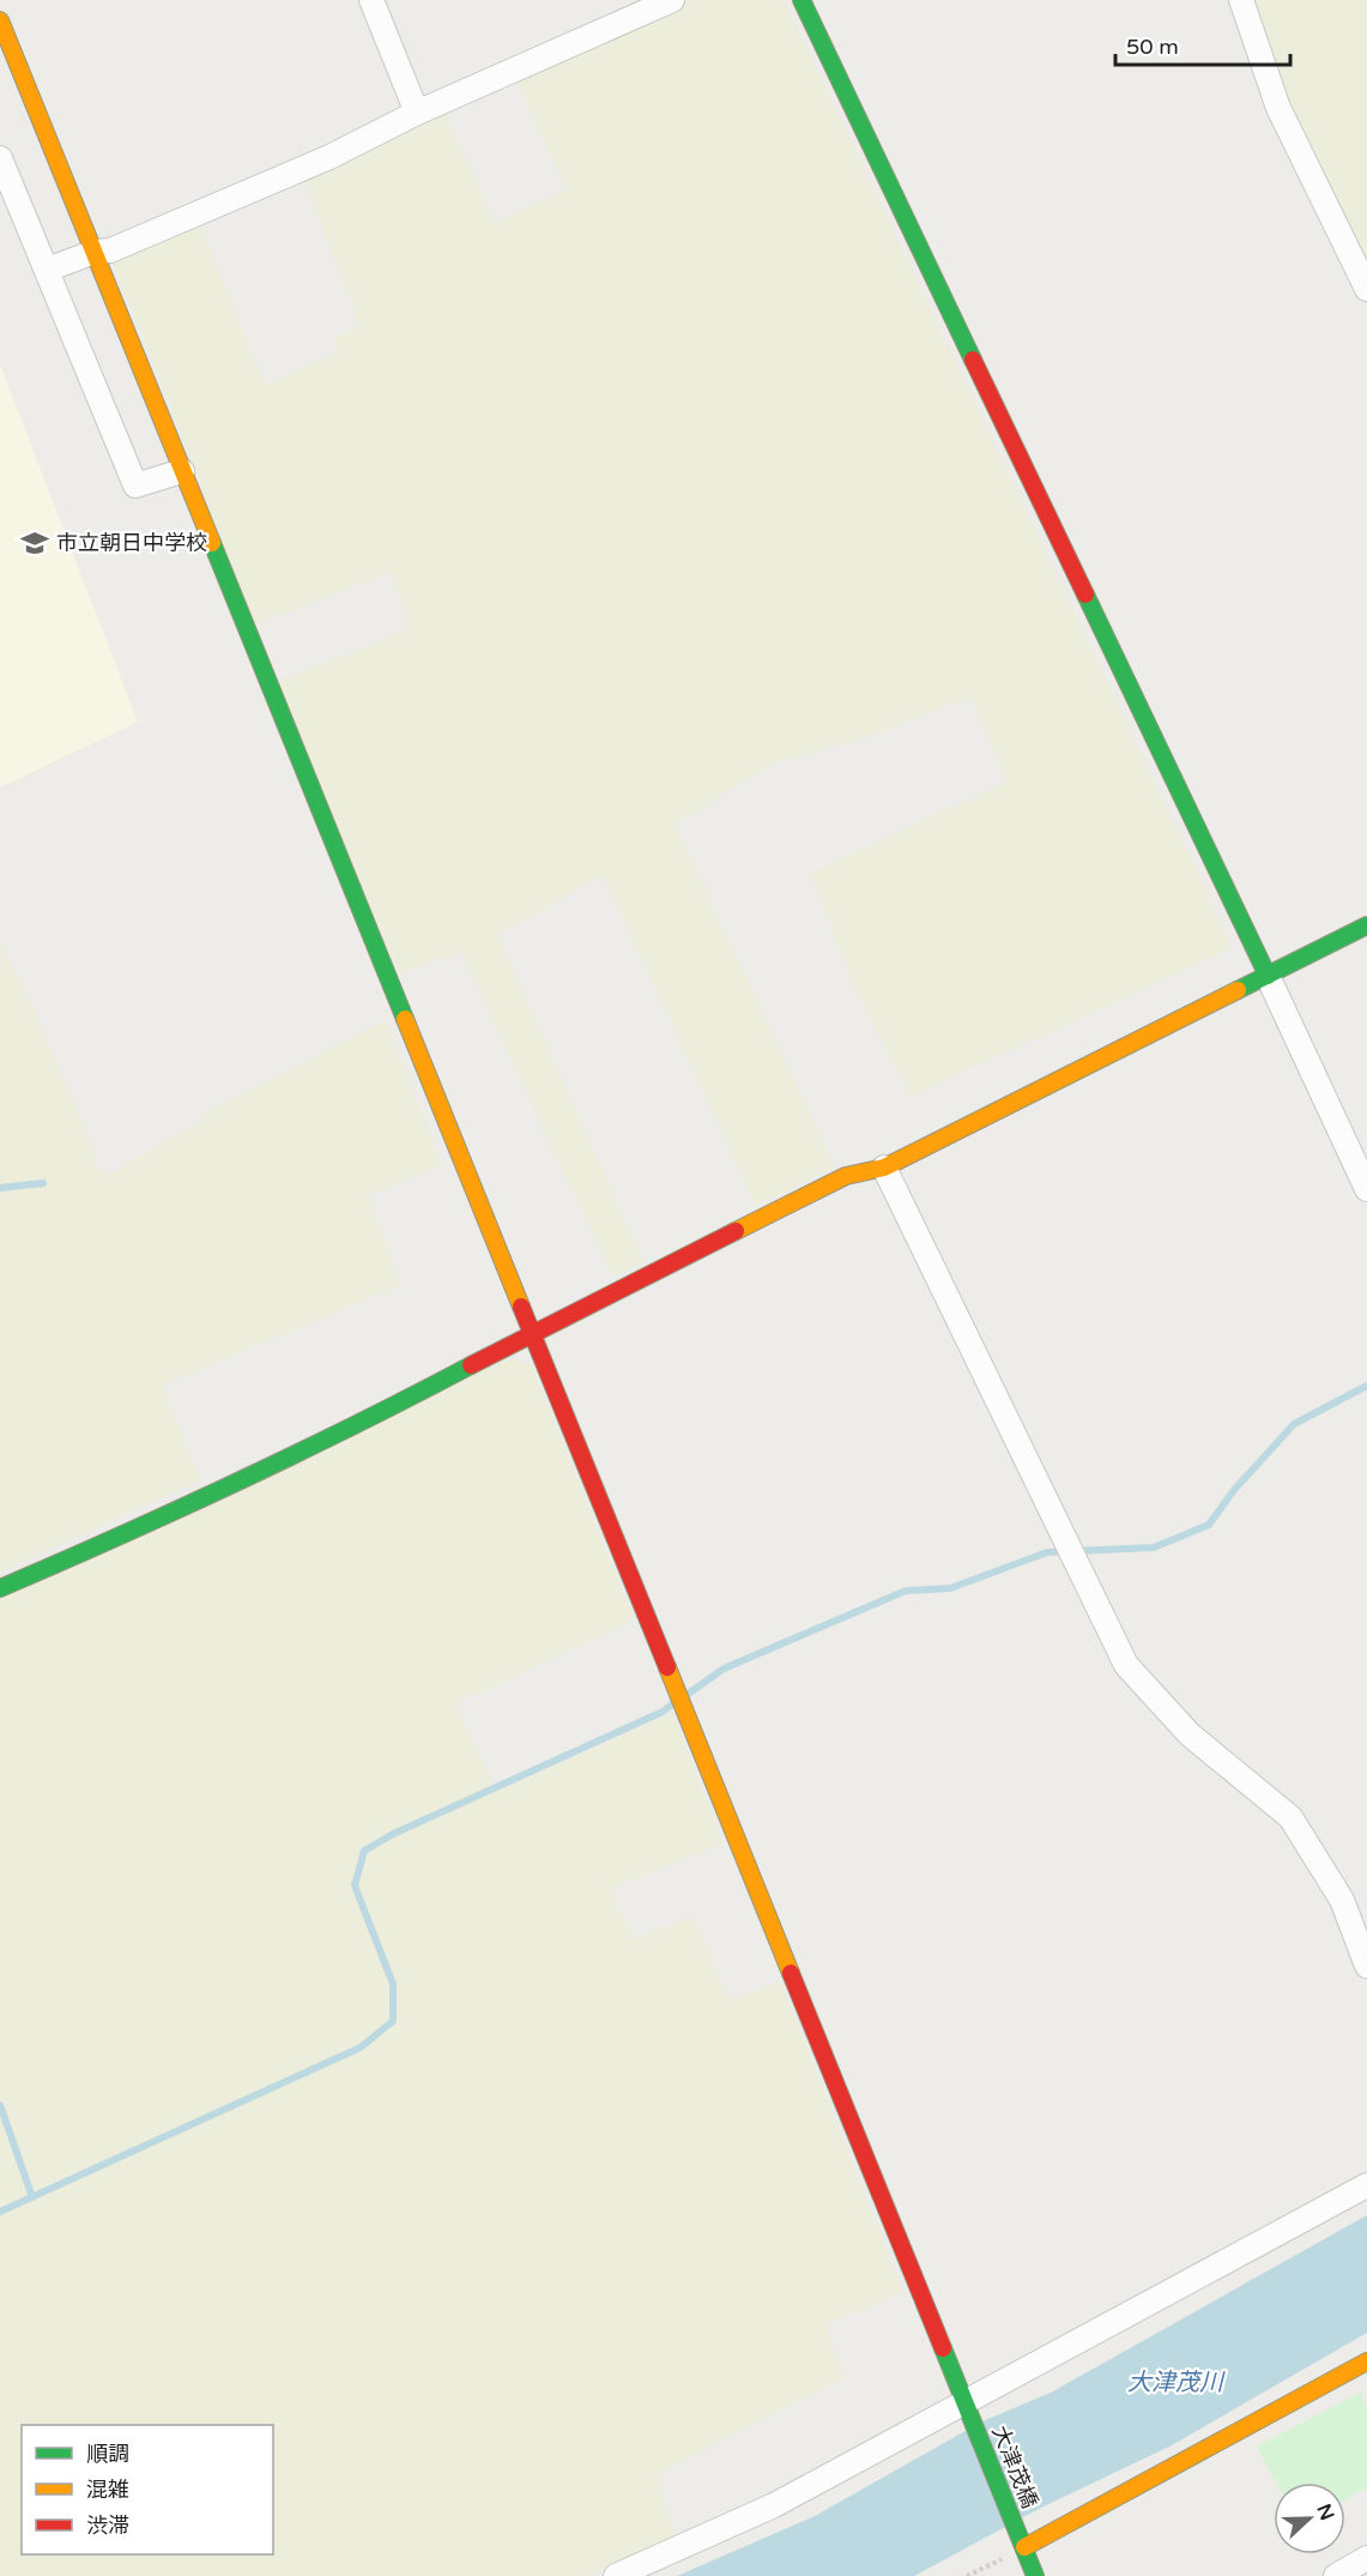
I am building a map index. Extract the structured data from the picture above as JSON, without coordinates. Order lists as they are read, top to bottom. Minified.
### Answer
{"streets":{"street":["大津茂橋"]},"water":["大津茂川"],"places":{"school or university":["市立朝日中学校"]},"legend":["順調","混雑","渋滞"],"scale_bar":"50 m","north":"right"}
